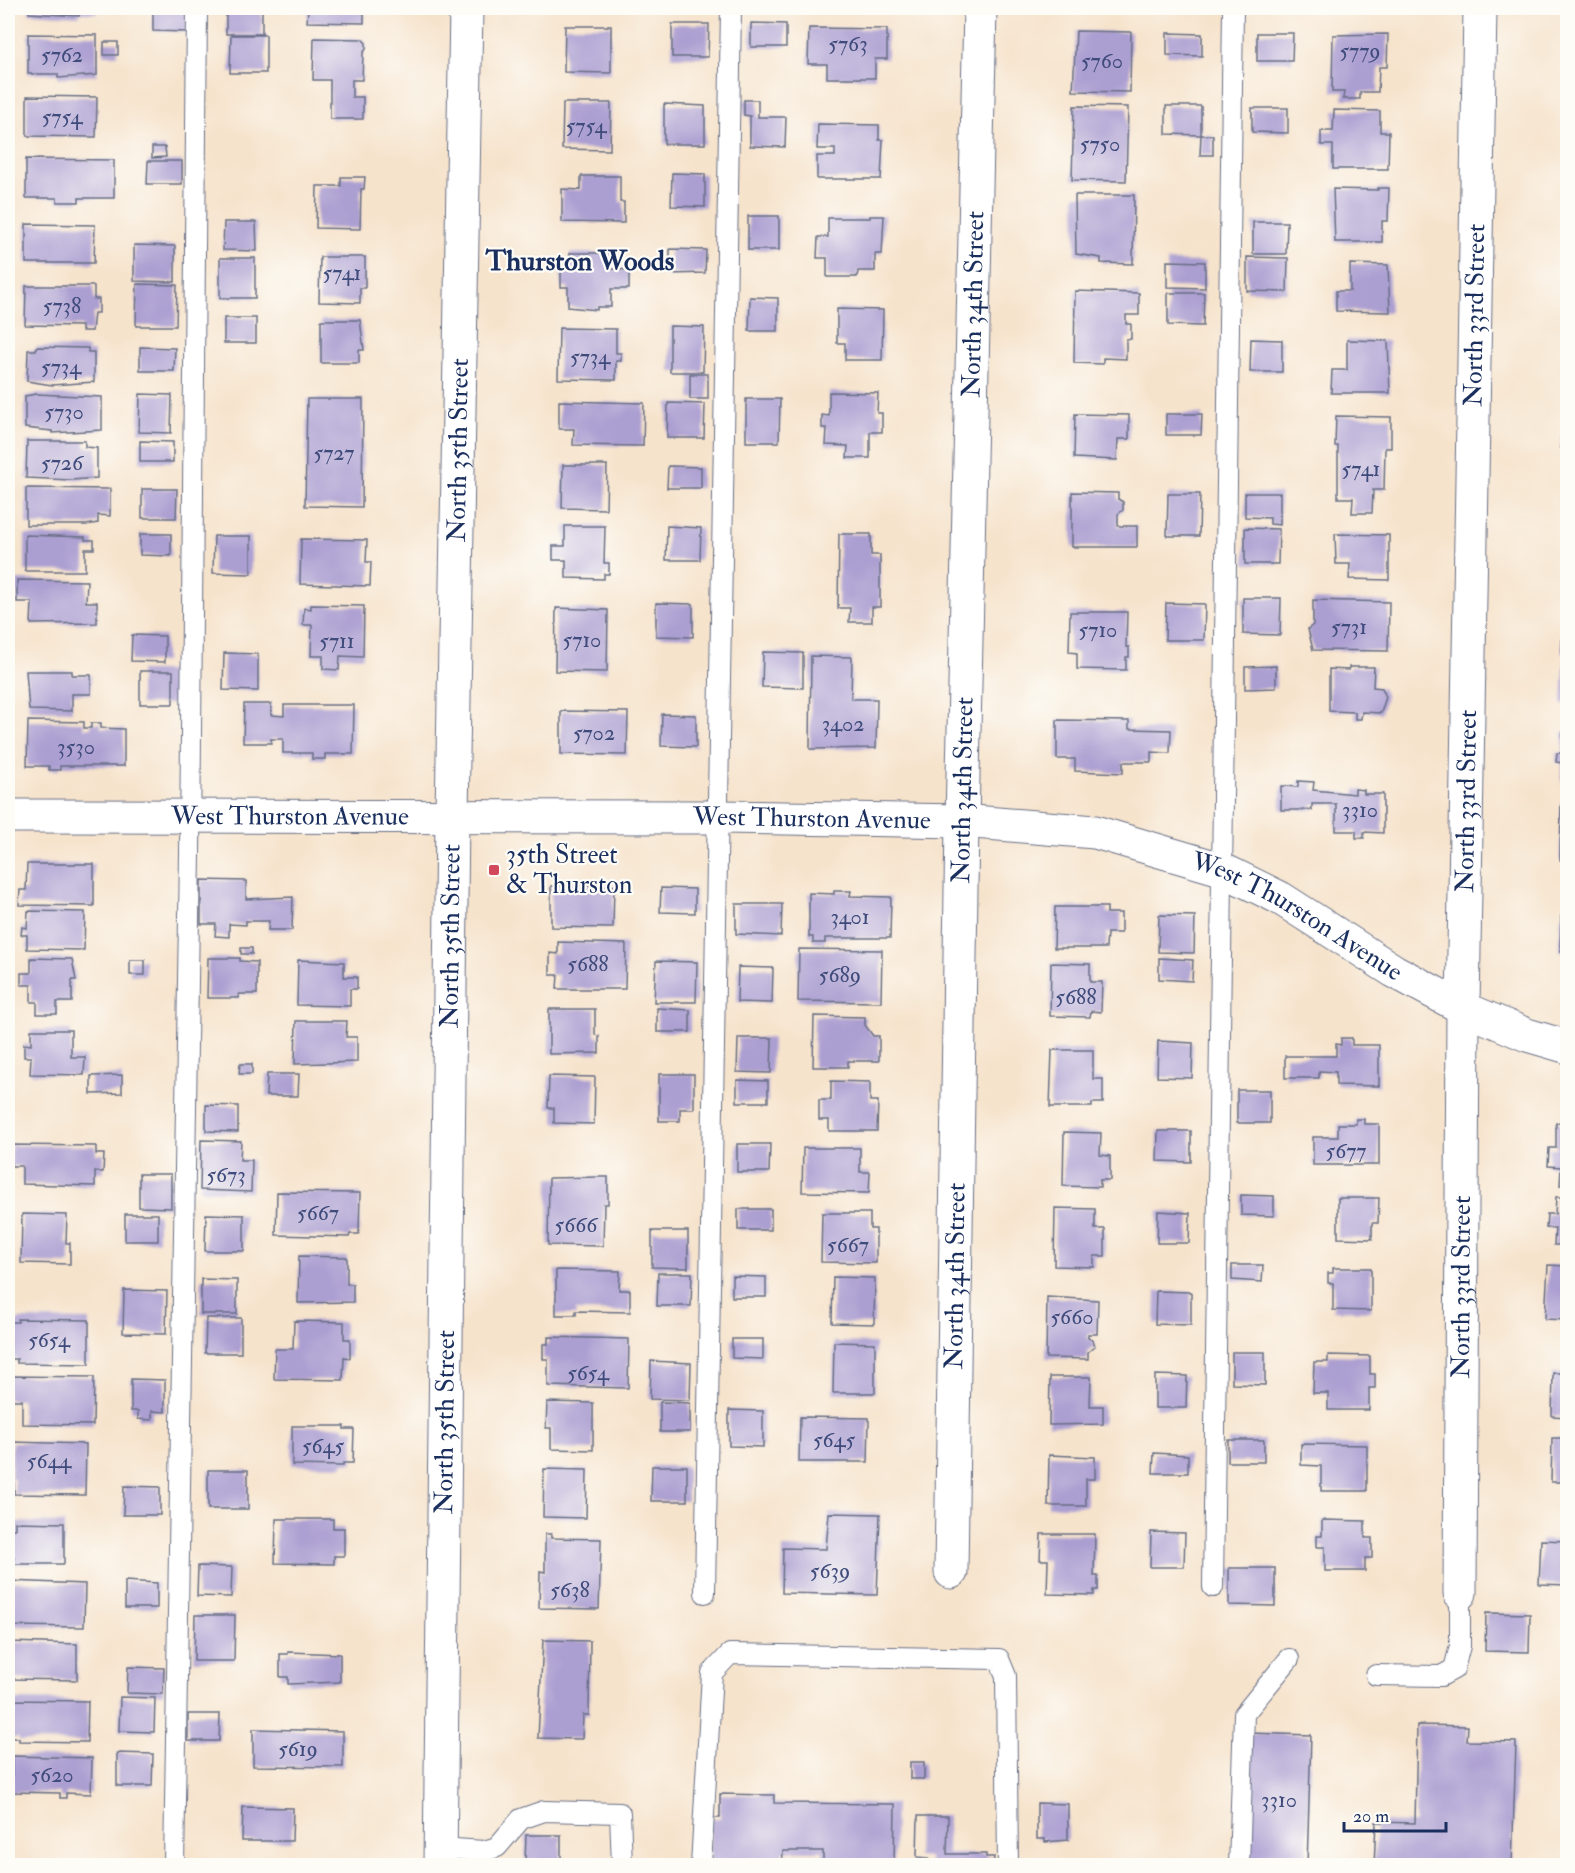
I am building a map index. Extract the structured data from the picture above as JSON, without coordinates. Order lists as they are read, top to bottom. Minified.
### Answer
{"streets":{"street":["North 34th Street","North 33rd Street","North 35th Street","West Thurston Avenue"]},"crossings":[["North 34th Street","West Thurston Avenue"],["North 33rd Street","West Thurston Avenue"],["North 35th Street","West Thurston Avenue"]],"districts":["Thurston Woods"],"places":{"transit":["35th Street & Thurston"]},"house_numbers":["5763","5779","5762","5760","5754","5754","5750","5741","5738","5734","5734","5730","5727","5726","5741","5731","5710","5710","5711","3402","5702","3530","3310","3401","5688","5689","5688","5677","5673","5667","5666","5667","5660","5654","5654","5645","5645","5644","5639","5638","5619","5620","3310"],"scale_bar":"20 m"}
